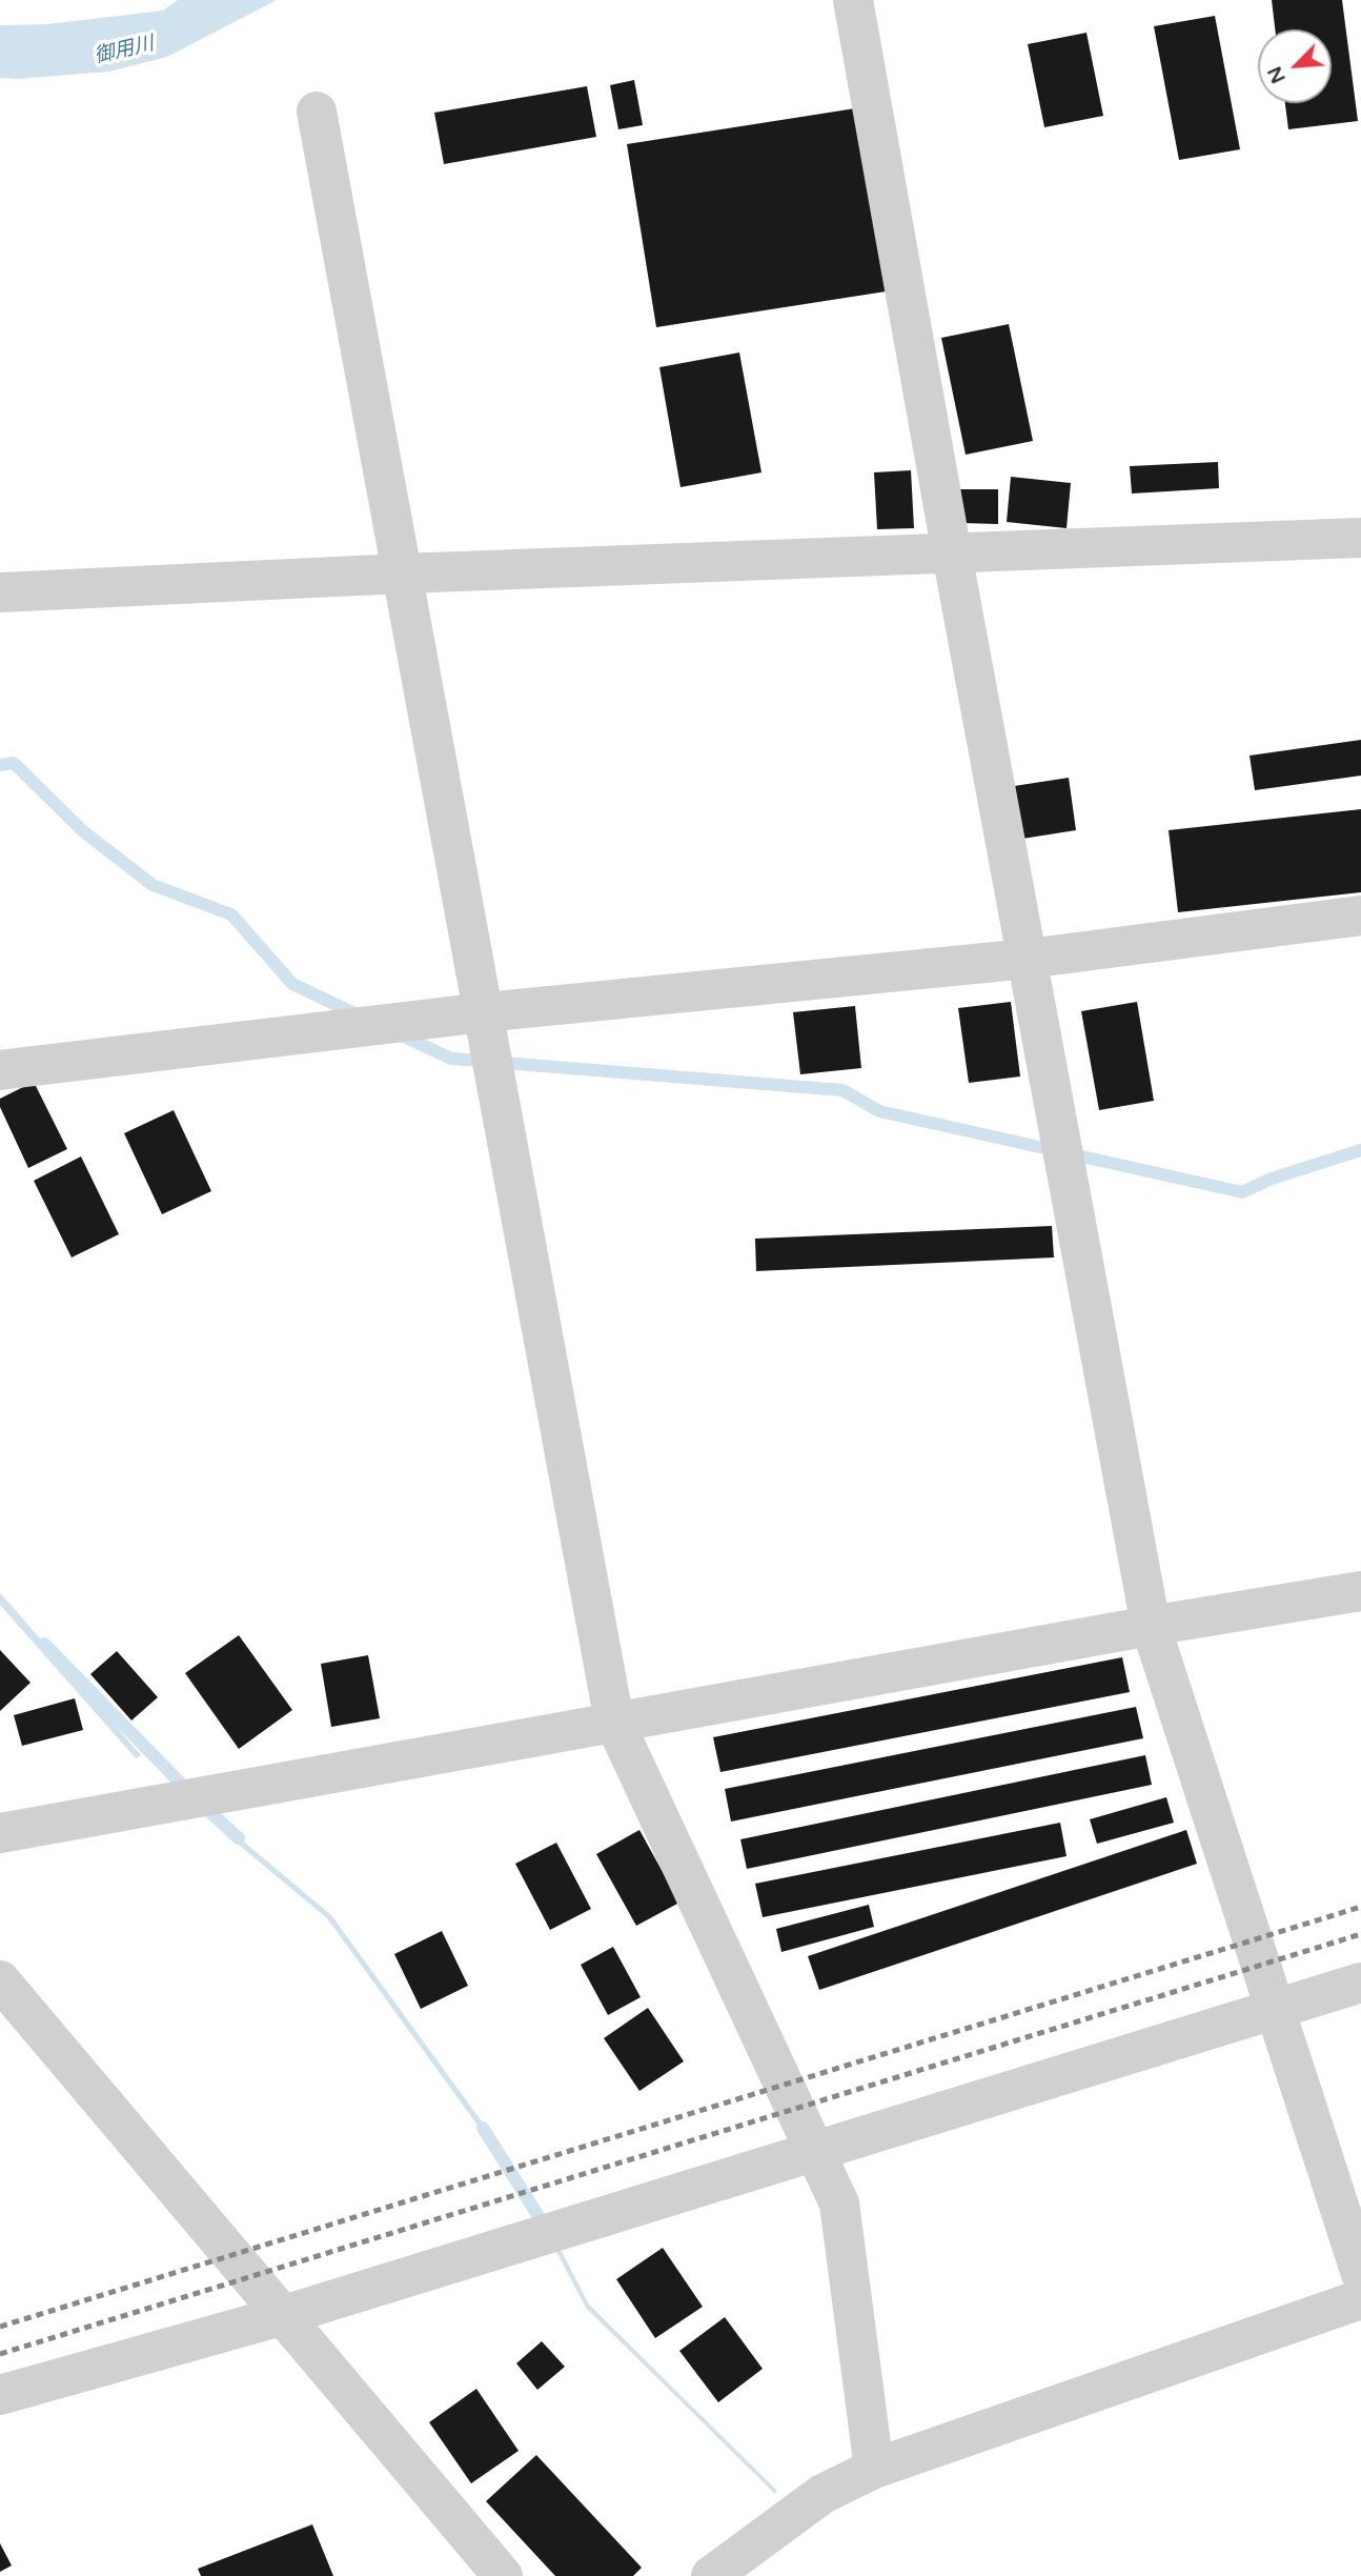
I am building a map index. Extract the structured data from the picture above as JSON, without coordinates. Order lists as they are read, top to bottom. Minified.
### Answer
{"water":["御用川"],"north":"bottom left"}
